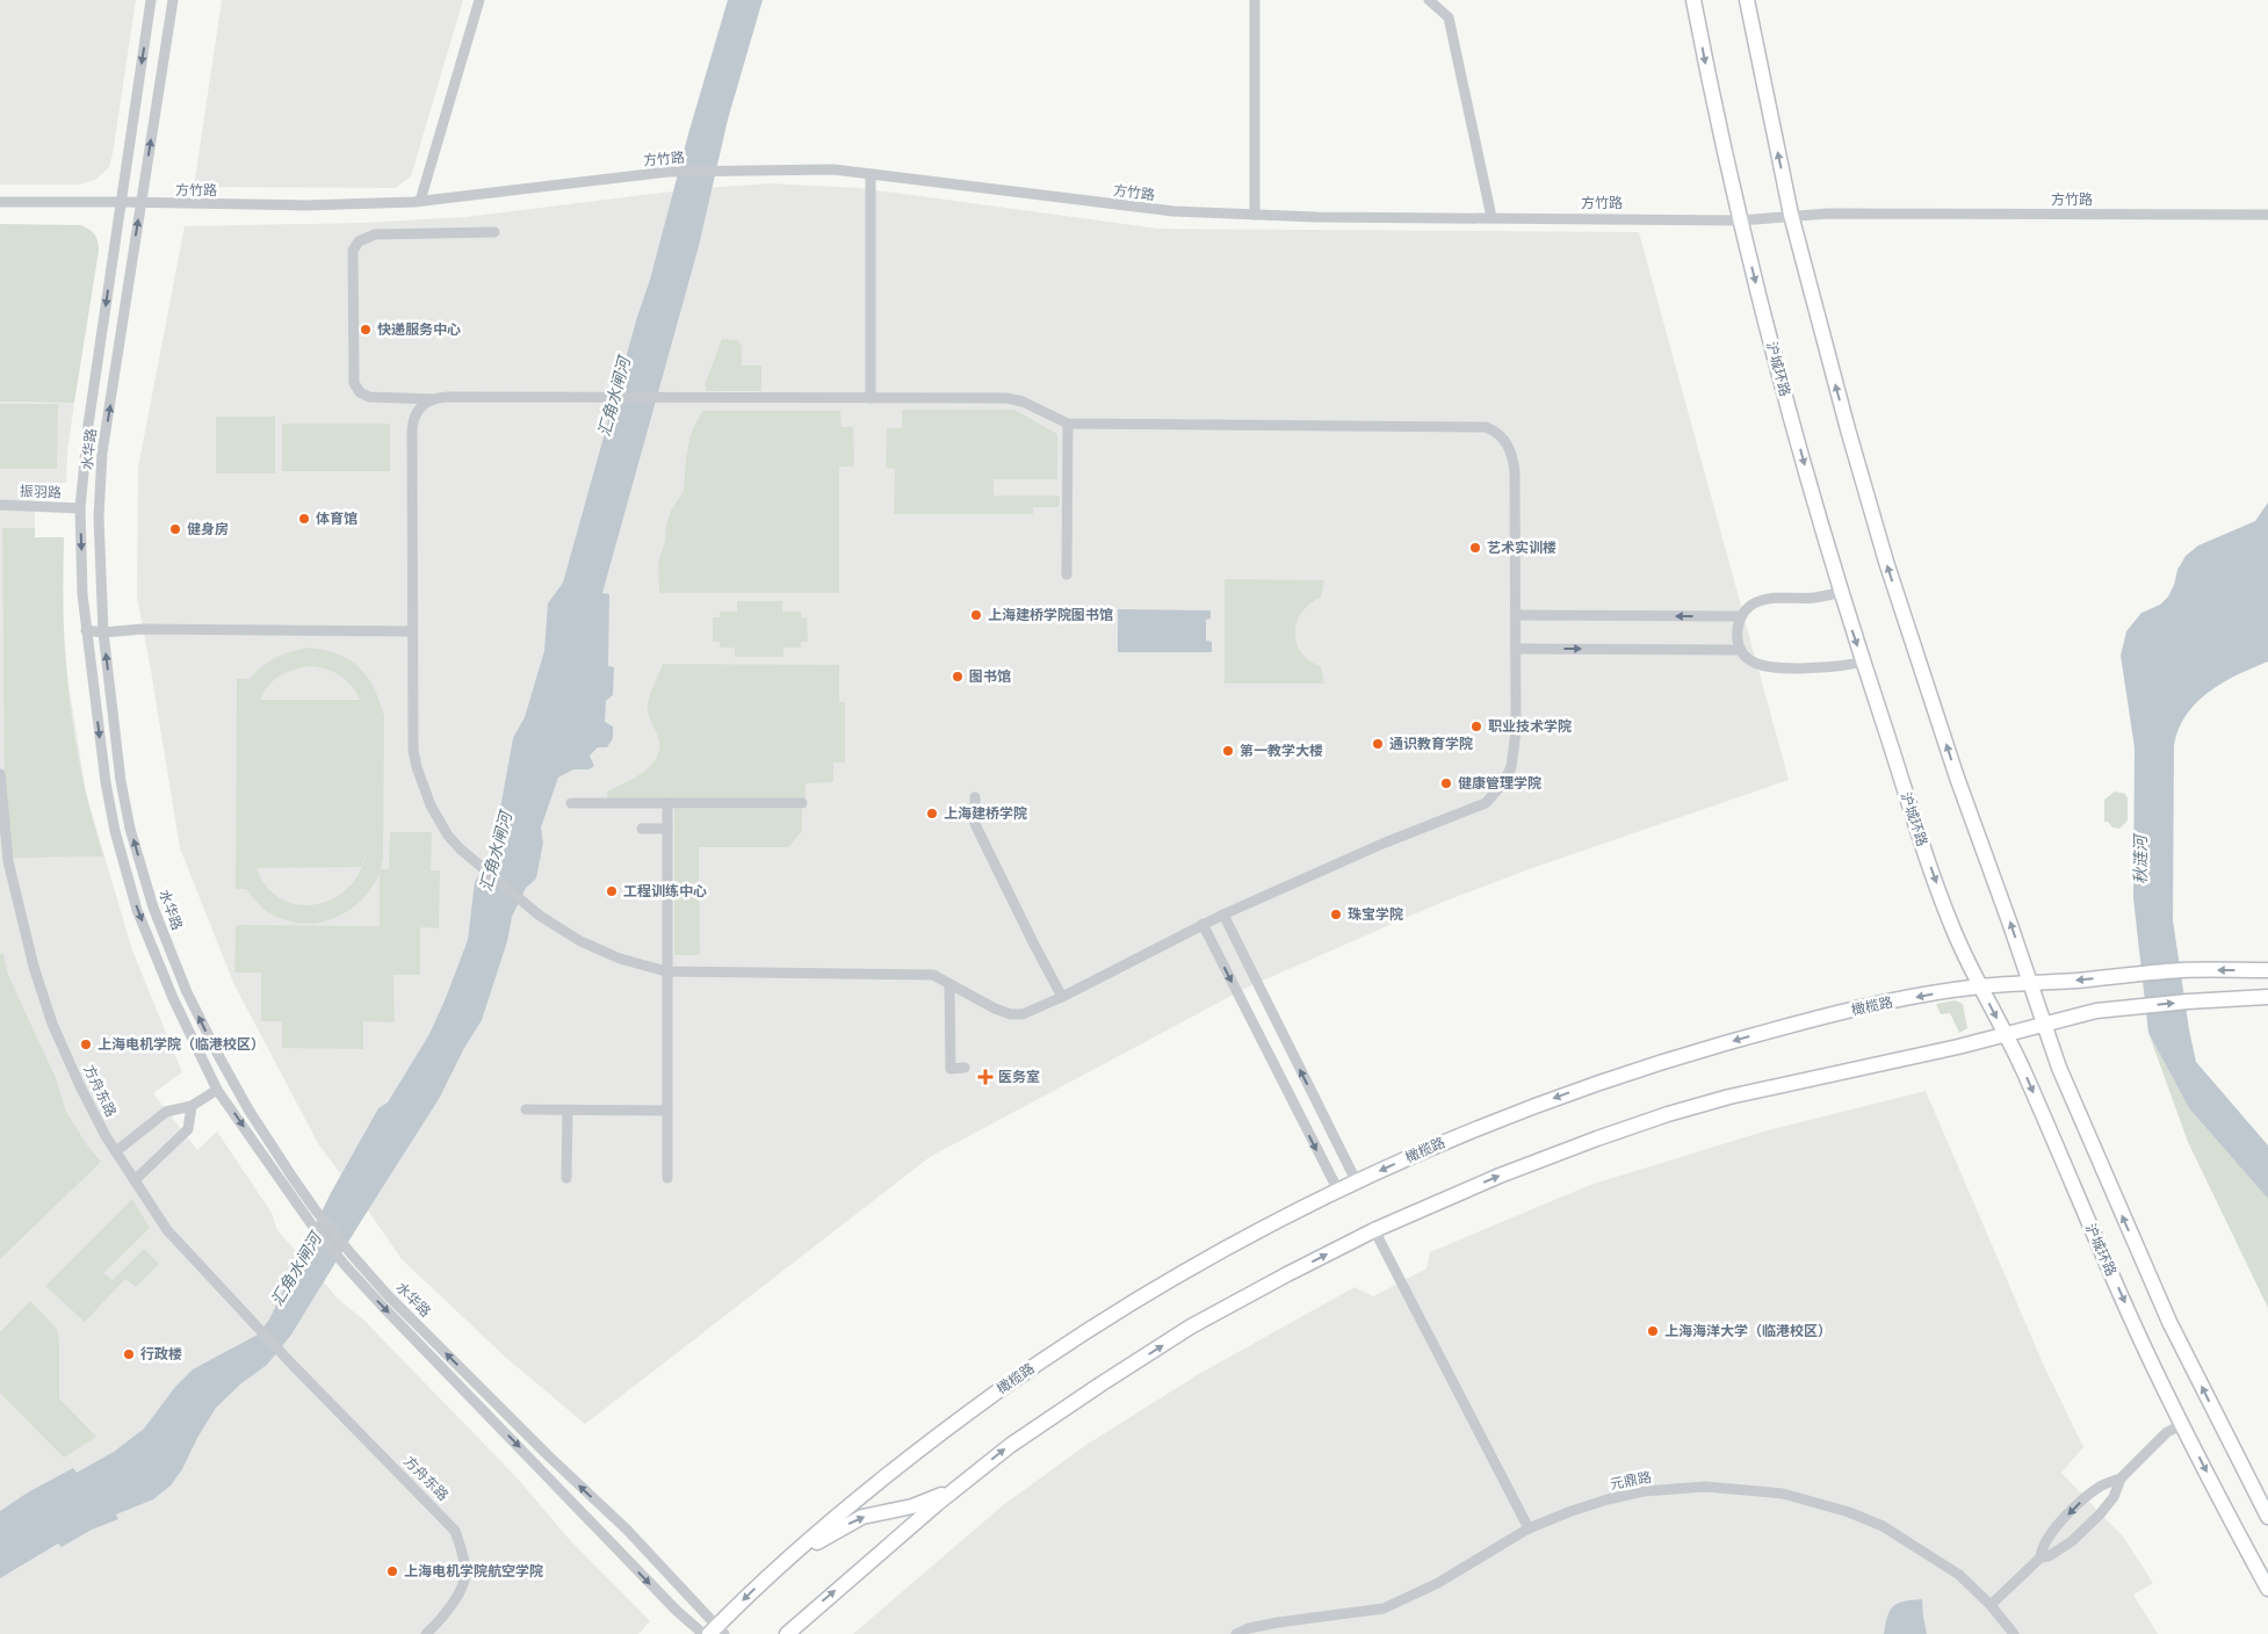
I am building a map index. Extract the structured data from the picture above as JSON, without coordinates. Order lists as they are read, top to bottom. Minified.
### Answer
{"streets":{"main road":["沪城环路","橄榄路"],"street":["方竹路","水华路","振羽路","方舟东路","元鼎路"]},"crossings":[["方竹路","沪城环路"],["方竹路","水华路"],["沪城环路","橄榄路"],["水华路","振羽路"],["水华路","橄榄路"]],"water":["汇角水闸河","秋涟河"],"places":{"other":["快递服务中心","体育馆","健身房","艺术实训楼","上海建桥学院图书馆","图书馆","职业技术学院","通识教育学院","第一教学大楼","健康管理学院","上海建桥学院","工程训练中心","珠宝学院","上海电机学院（临港校区）","上海海洋大学（临港校区）","行政楼","上海电机学院航空学院"],"health":["医务室"]}}
